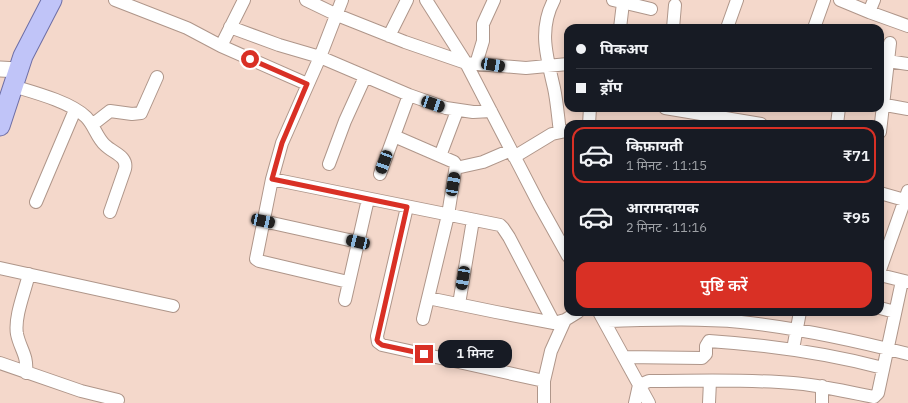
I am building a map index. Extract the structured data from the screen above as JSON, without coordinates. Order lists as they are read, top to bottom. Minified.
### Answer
{"page":{"banner":["पिकअप","ड्रॉप"],"list":[{"name":"किफ़ायती","note":"1 मिनट · 11:15","value":"₹71"},{"name":"आरामदायक","note":"2 मिनट · 11:16","value":"₹95"}],"buttons":"पुष्टि करें","bubble":"1 मिनट"}}
